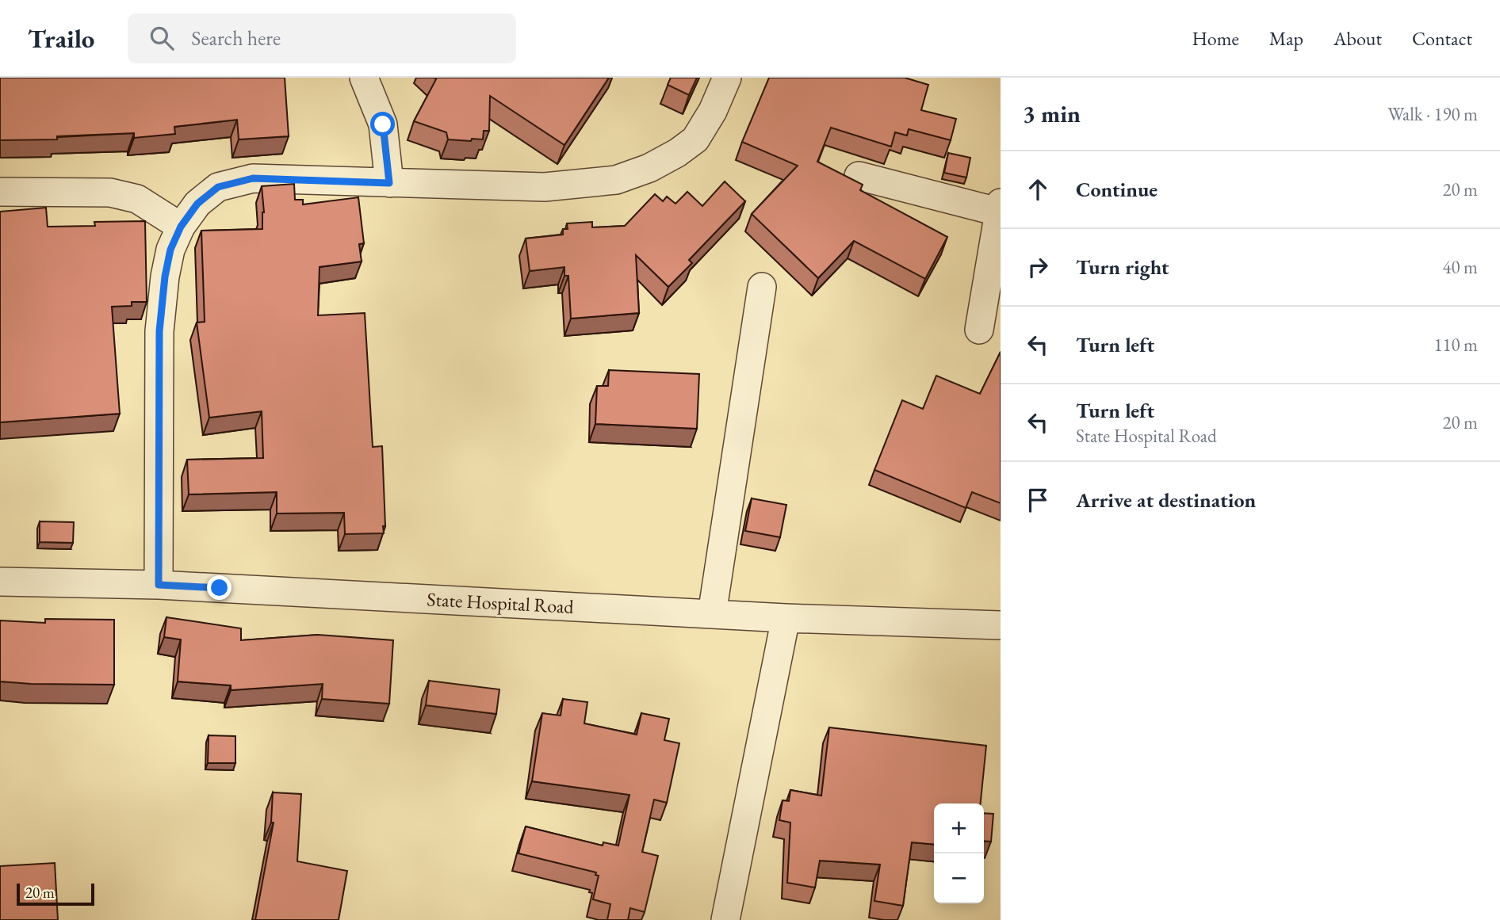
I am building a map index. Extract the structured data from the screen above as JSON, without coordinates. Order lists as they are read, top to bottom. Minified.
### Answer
{"streets":{"street":["State Hospital Road"]},"scale_bar":"20 m","page":{"header":"Trailo","search":"Search here","nav":["Home","Map","About","Contact"],"heading":["3 min","Walk · 190 m"],"list":[["Continue","20 m"],["Turn right","40 m"],["Turn left","110 m"],["Turn left","State Hospital Road","20 m"],"Arrive at destination"],"map_buttons":["+","−"],"scale":"20 m"}}
